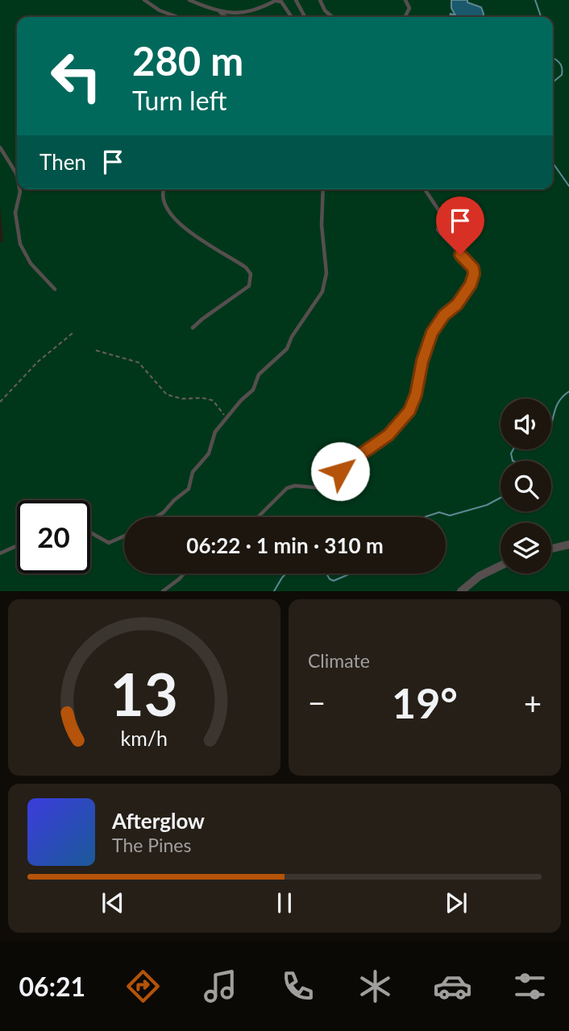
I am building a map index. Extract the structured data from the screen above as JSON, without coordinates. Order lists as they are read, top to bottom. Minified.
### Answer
{"page":{"turn":["280 m","Turn left"],"then":"Then","limit":"20","trip":"06:22 · 1 min · 310 m","tile":"Climate","heat":["−","19°","+"],"song":["Afterglow","The Pines"],"tabs":"06:21","gauge":["13","km/h"]}}
